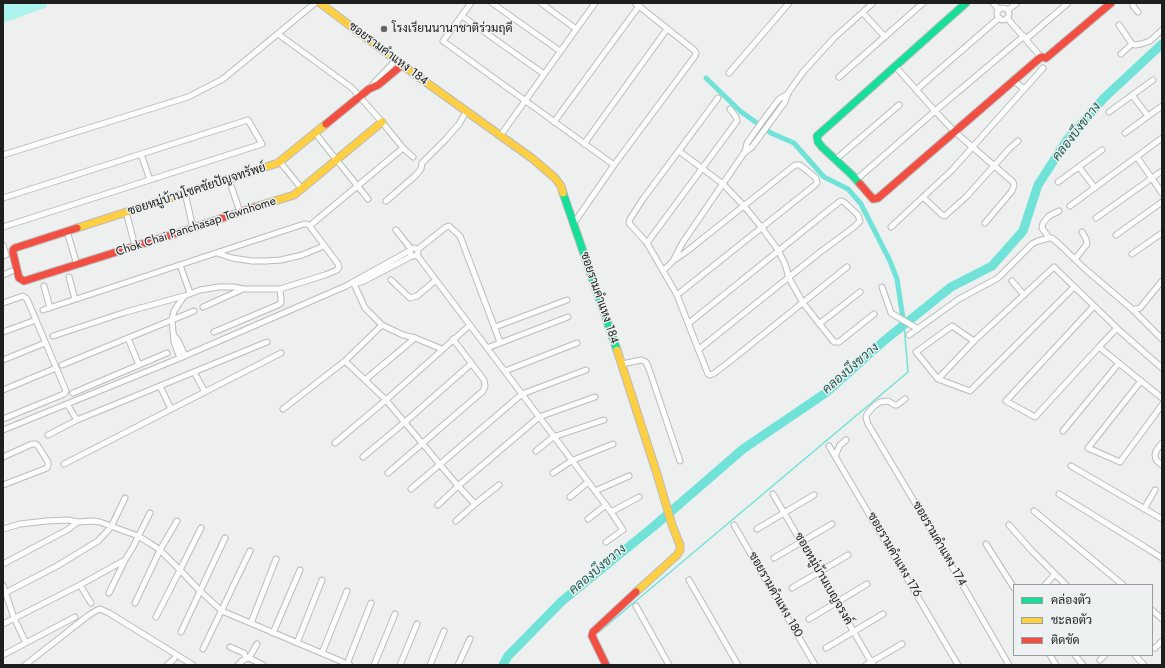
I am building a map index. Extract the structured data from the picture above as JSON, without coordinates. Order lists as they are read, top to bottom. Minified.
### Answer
{"streets":{"street":["ซอยรามคำแหง 184","ซอยหมู่บ้านโชคชัยปัญจทรัพย์","Chok Chai Panchasap Townhome","ซอยรามคำแหง 174","ซอยรามคำแหง 176","ซอยหมู่บ้านเบญจรงค์","ซอยรามคำแหง 180"]},"crossings":[["ซอยรามคำแหง 184","ซอยหมู่บ้านโชคชัยปัญจทรัพย์"],["ซอยหมู่บ้านโชคชัยปัญจทรัพย์","Chok Chai Panchasap Townhome"]],"water":["คลองบึงขวาง"],"places":["โรงเรียนนานาชาติร่วมฤดี"],"legend":["คล่องตัว","ชะลอตัว","ติดขัด"]}
